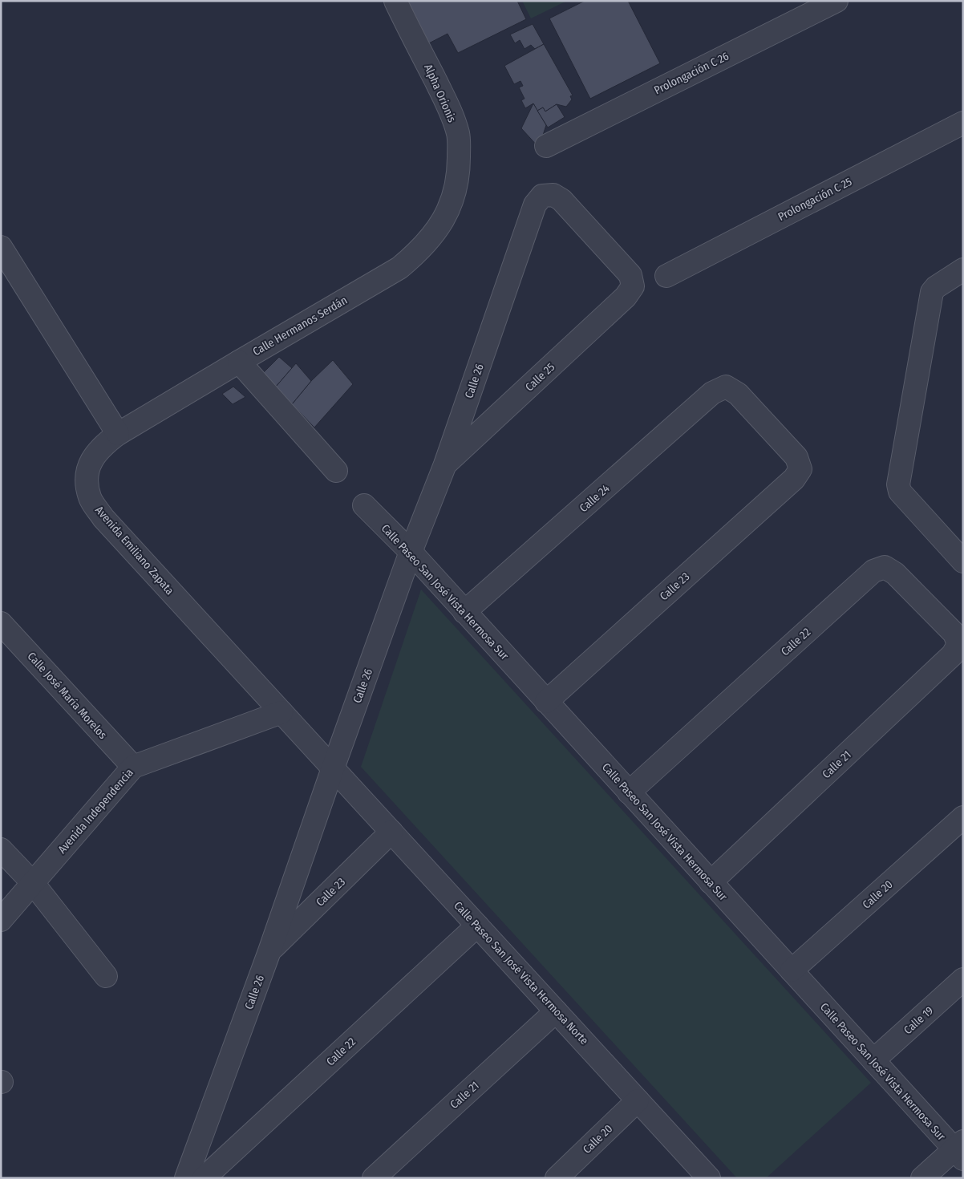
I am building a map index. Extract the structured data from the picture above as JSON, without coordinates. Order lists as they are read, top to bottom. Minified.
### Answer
{"streets":{"street":["Prolongación C 26","Alpha Orionis","Prolongación C 25","Calle Hermanos Serdán","Calle 25","Calle 26","Calle 24","Avenida Emiliano Zapata","Calle 23","Calle Paseo San José Vista Hermosa Sur","Calle 22","Calle José María Morelos","Calle 21","Avenida Independencia","Calle 20","Calle Paseo San José Vista Hermosa Norte","Calle 19"]},"crossings":[["Alpha Orionis","Calle Hermanos Serdán"],["Calle Hermanos Serdán","Avenida Emiliano Zapata"],["Calle 25","Calle 26"],["Calle 26","Avenida Emiliano Zapata"],["Calle 26","Calle 23"],["Calle 26","Calle Paseo San José Vista Hermosa Sur"],["Calle 26","Calle Paseo San José Vista Hermosa Norte"],["Calle 24","Calle 23"],["Calle 24","Calle Paseo San José Vista Hermosa Sur"],["Avenida Emiliano Zapata","Avenida Independencia"],["Avenida Emiliano Zapata","Calle Paseo San José Vista Hermosa Norte"],["Calle 23","Calle Paseo San José Vista Hermosa Sur"],["Calle 23","Calle Paseo San José Vista Hermosa Norte"],["Calle Paseo San José Vista Hermosa Sur","Calle 22"],["Calle Paseo San José Vista Hermosa Sur","Calle 21"],["Calle Paseo San José Vista Hermosa Sur","Calle 20"],["Calle Paseo San José Vista Hermosa Sur","Calle 19"],["Calle 22","Calle 21"],["Calle 22","Calle Paseo San José Vista Hermosa Norte"],["Calle José María Morelos","Avenida Independencia"],["Calle 21","Calle Paseo San José Vista Hermosa Norte"],["Calle 20","Calle Paseo San José Vista Hermosa Norte"]]}
